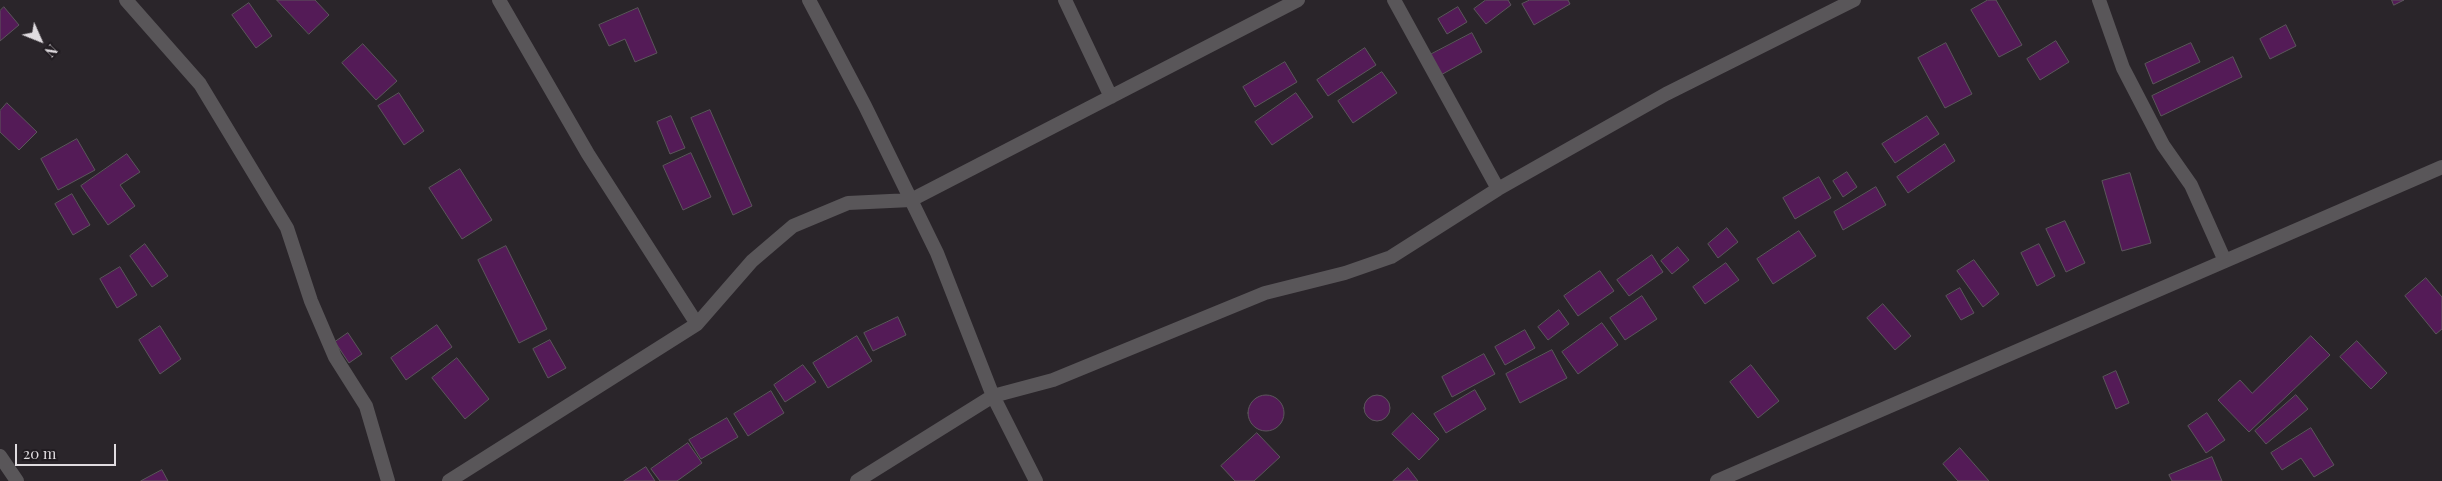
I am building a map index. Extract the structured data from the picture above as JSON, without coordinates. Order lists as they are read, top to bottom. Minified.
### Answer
{"scale_bar":"20 m","north":"bottom right"}
